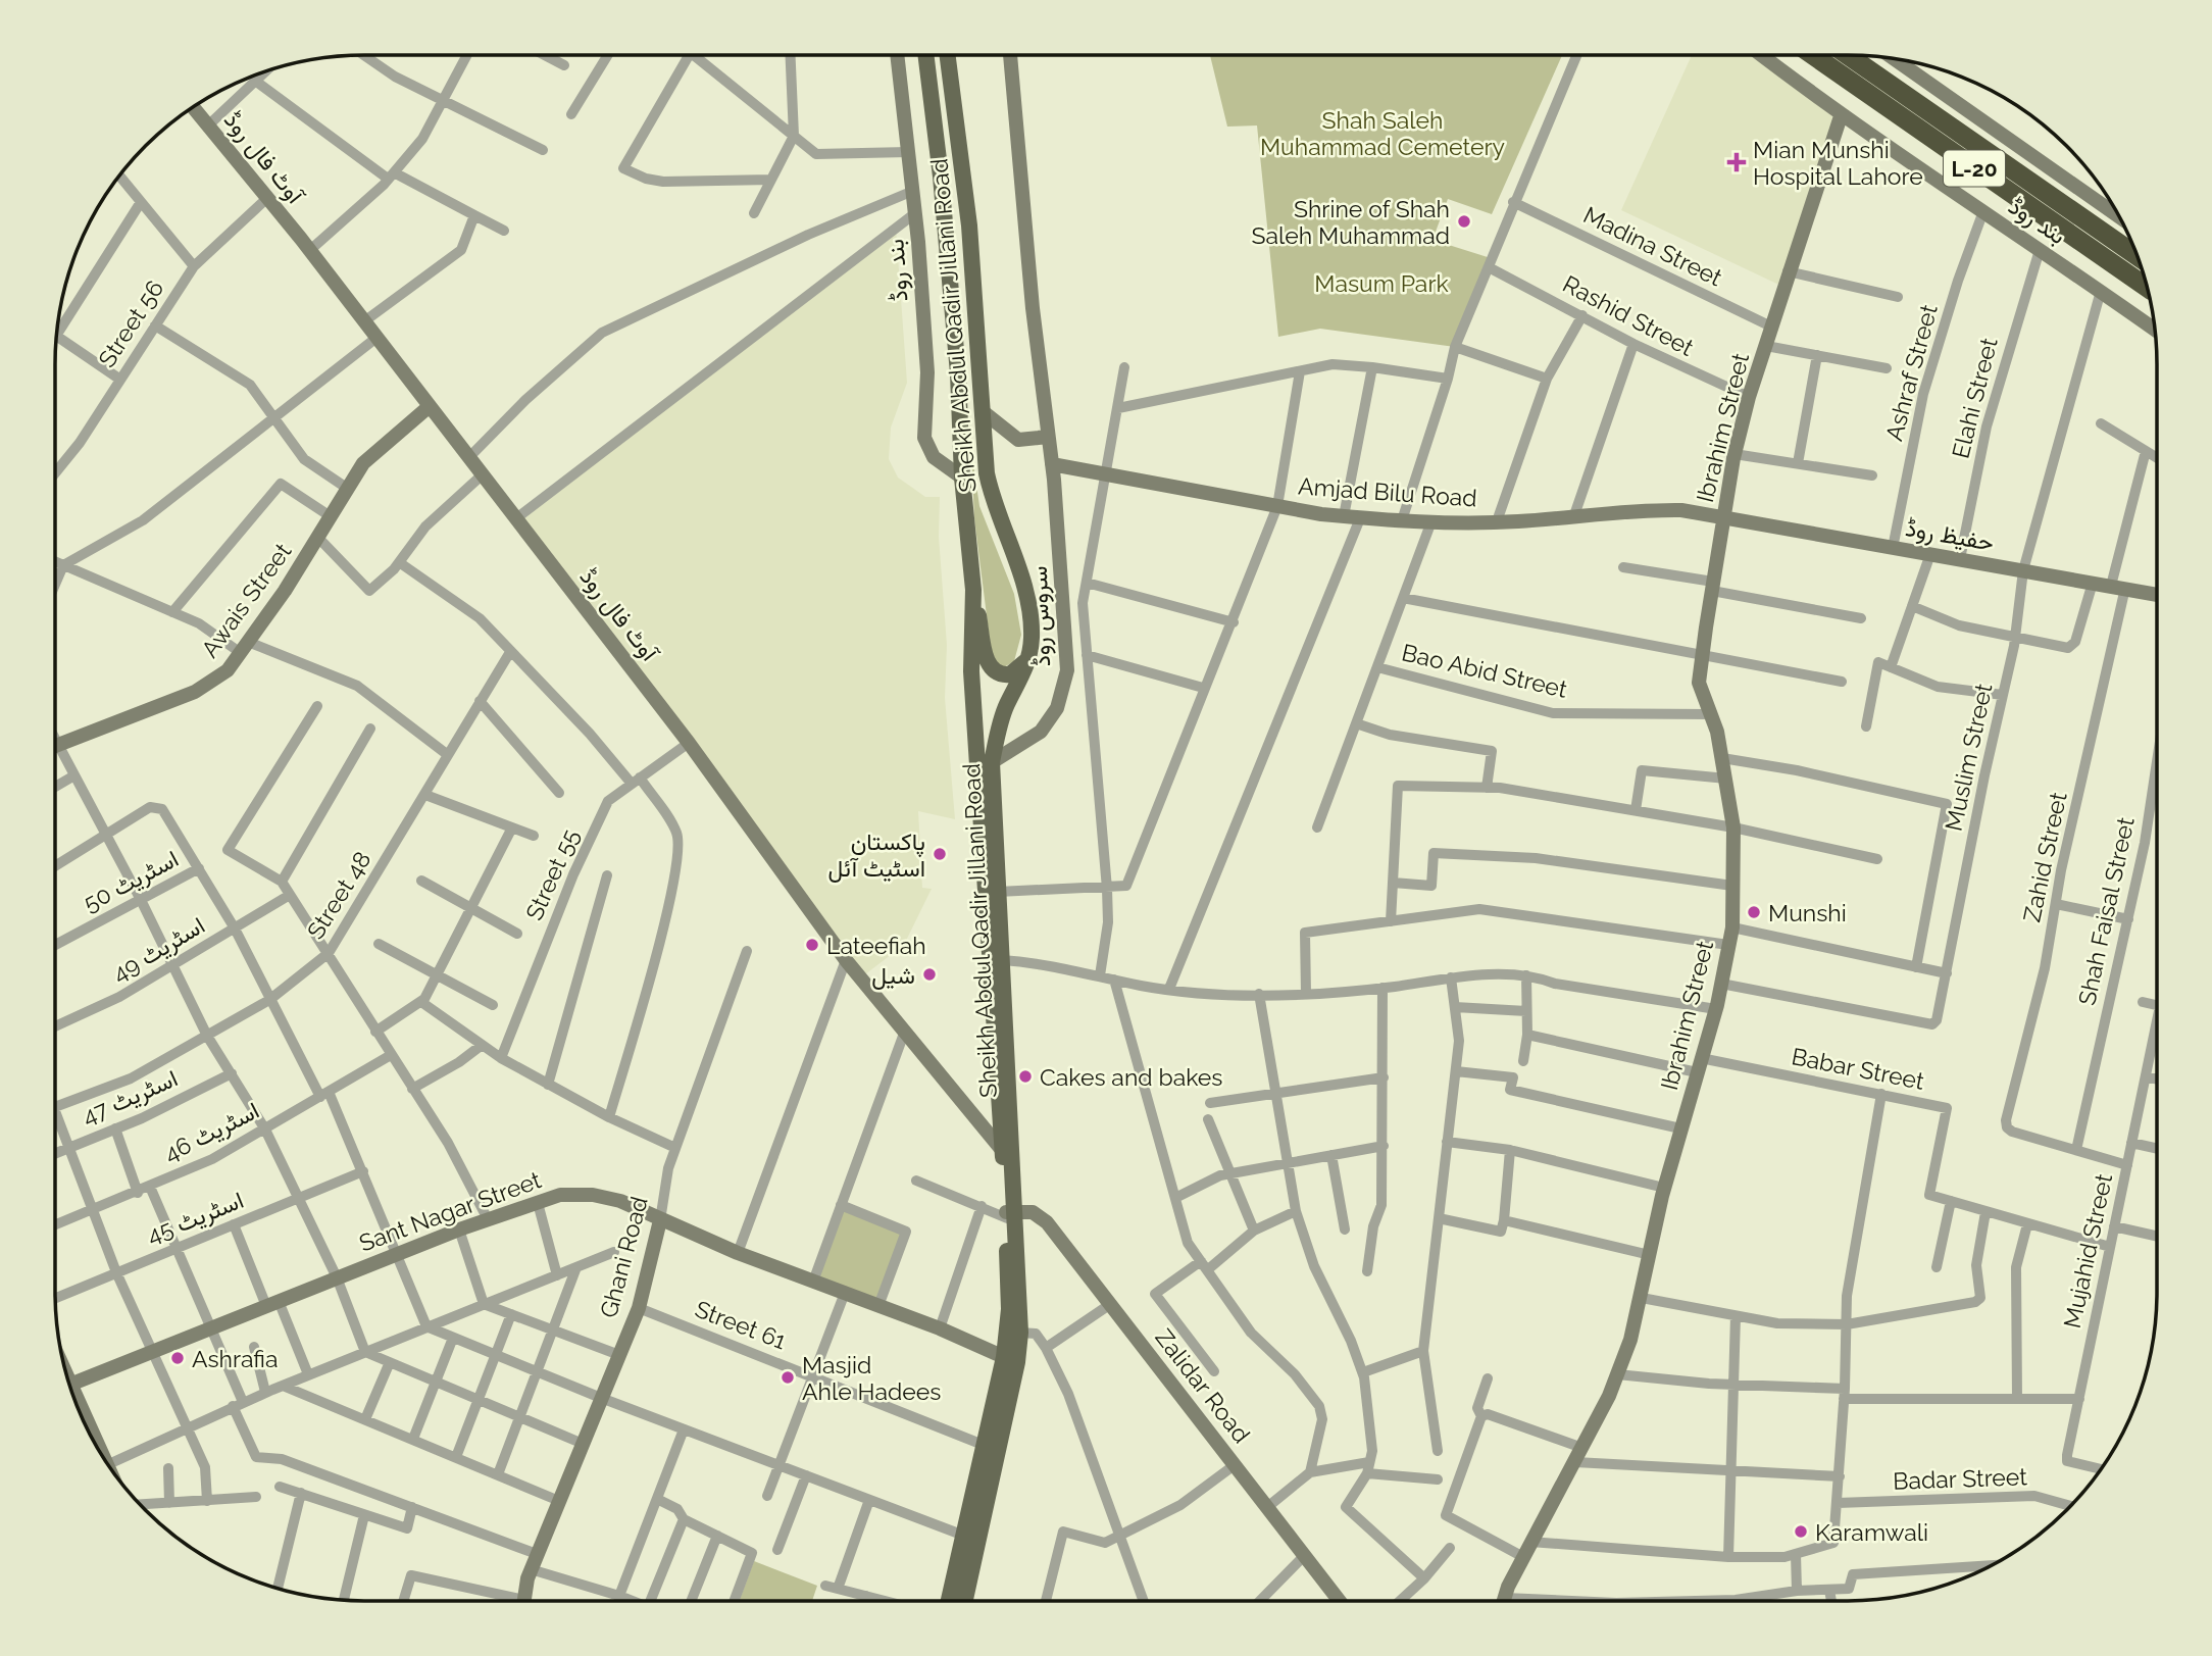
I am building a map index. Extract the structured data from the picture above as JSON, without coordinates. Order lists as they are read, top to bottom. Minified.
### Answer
{"streets":{"highway":["L-20"],"main road":["آوٹ فال روڈ","بند روڈ","Sheikh Abdul Qadir Jillani Road","Ibrahim Street","Amjad Bilu Road","حفیظ روڈ","Awais Street","سروس روڈ","Sant Nagar Street","Ghani Road","Zalidar Road"],"street":["Madina Street","Rashid Street","Street 56","Ashraf Street","Elahi Street","Bao Abid Street","Muslim Street","Zahid Street","Street 55","اسٹریٹ 50","Street 48","Shah Faisal Street","اسٹریٹ 49","Babar Street","اسٹریٹ 47","اسٹریٹ 46","اسٹریٹ 45","Mujahid Street","Street 61","Badar Street"]},"crossings":[["آوٹ فال روڈ","Street 56"],["آوٹ فال روڈ","Sheikh Abdul Qadir Jillani Road"],["آوٹ فال روڈ","Awais Street"],["آوٹ فال روڈ","Street 55"],["بند روڈ","Sheikh Abdul Qadir Jillani Road"],["بند روڈ","Ashraf Street"],["بند روڈ","Elahi Street"],["بند روڈ","Ibrahim Street"],["بند روڈ","Muslim Street"],["Madina Street","Ibrahim Street"],["Rashid Street","Ibrahim Street"],["Sheikh Abdul Qadir Jillani Road","سروس روڈ"],["Sheikh Abdul Qadir Jillani Road","Sant Nagar Street"],["Sheikh Abdul Qadir Jillani Road","Street 61"],["Sheikh Abdul Qadir Jillani Road","Zalidar Road"],["Ashraf Street","حفیظ روڈ"],["Elahi Street","حفیظ روڈ"],["Ibrahim Street","Amjad Bilu Road"],["Ibrahim Street","حفیظ روڈ"],["Ibrahim Street","Bao Abid Street"],["Ibrahim Street","Muslim Street"],["Ibrahim Street","Babar Street"],["Amjad Bilu Road","حفیظ روڈ"],["Amjad Bilu Road","سروس روڈ"],["حفیظ روڈ","Muslim Street"],["حفیظ روڈ","Zahid Street"],["Zahid Street","Shah Faisal Street"],["Babar Street","Mujahid Street"],["Sant Nagar Street","Ghani Road"],["Ghani Road","Street 61"]],"parks":["Shah Saleh Muhammad Cemetery","Masum Park"],"places":{"health":["Mian Munshi Hospital Lahore"],"other":["Shrine of Shah Saleh Muhammad","پاکستان اسٹیٹ آئل","Munshi","Lateefiah","شیل","Cakes and bakes","Ashrafia","Masjid Ahle Hadees","Karamwali"]}}
